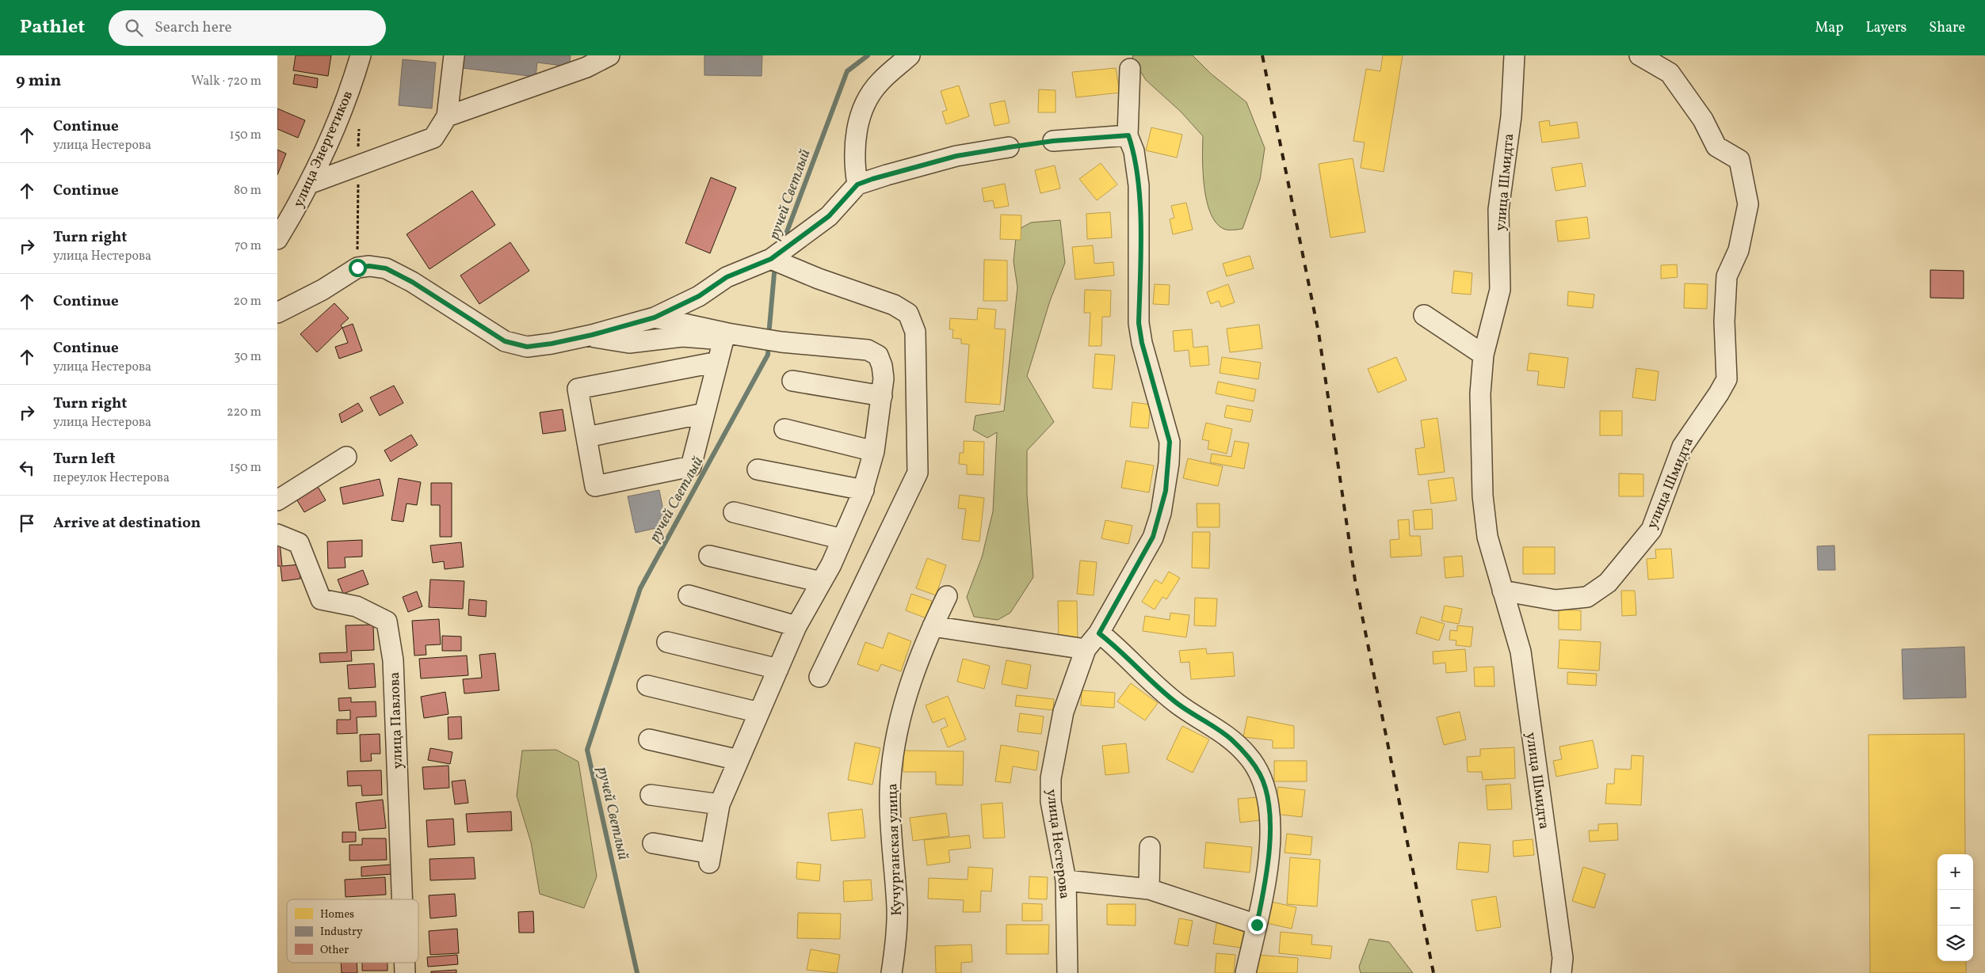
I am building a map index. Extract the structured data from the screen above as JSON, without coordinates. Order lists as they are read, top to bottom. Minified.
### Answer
{"streets":{"street":["улица Энергетиков","улица Шмидта","улица Павлова","улица Нестерова","Кучурганская улица"]},"water":["ручей Светлый"],"legend":["Homes","Industry","Other"],"page":{"header":"Pathlet","search":"Search here","nav":["Map","Layers","Share"],"heading":["9 min","Walk · 720 m"],"list":[["Continue","улица Нестерова","150 m"],["Continue","80 m"],["Turn right","улица Нестерова","70 m"],["Continue","20 m"],["Continue","улица Нестерова","30 m"],["Turn right","улица Нестерова","220 m"],["Turn left","переулок Нестерова","150 m"],"Arrive at destination"],"map_buttons":["+","−"]}}
